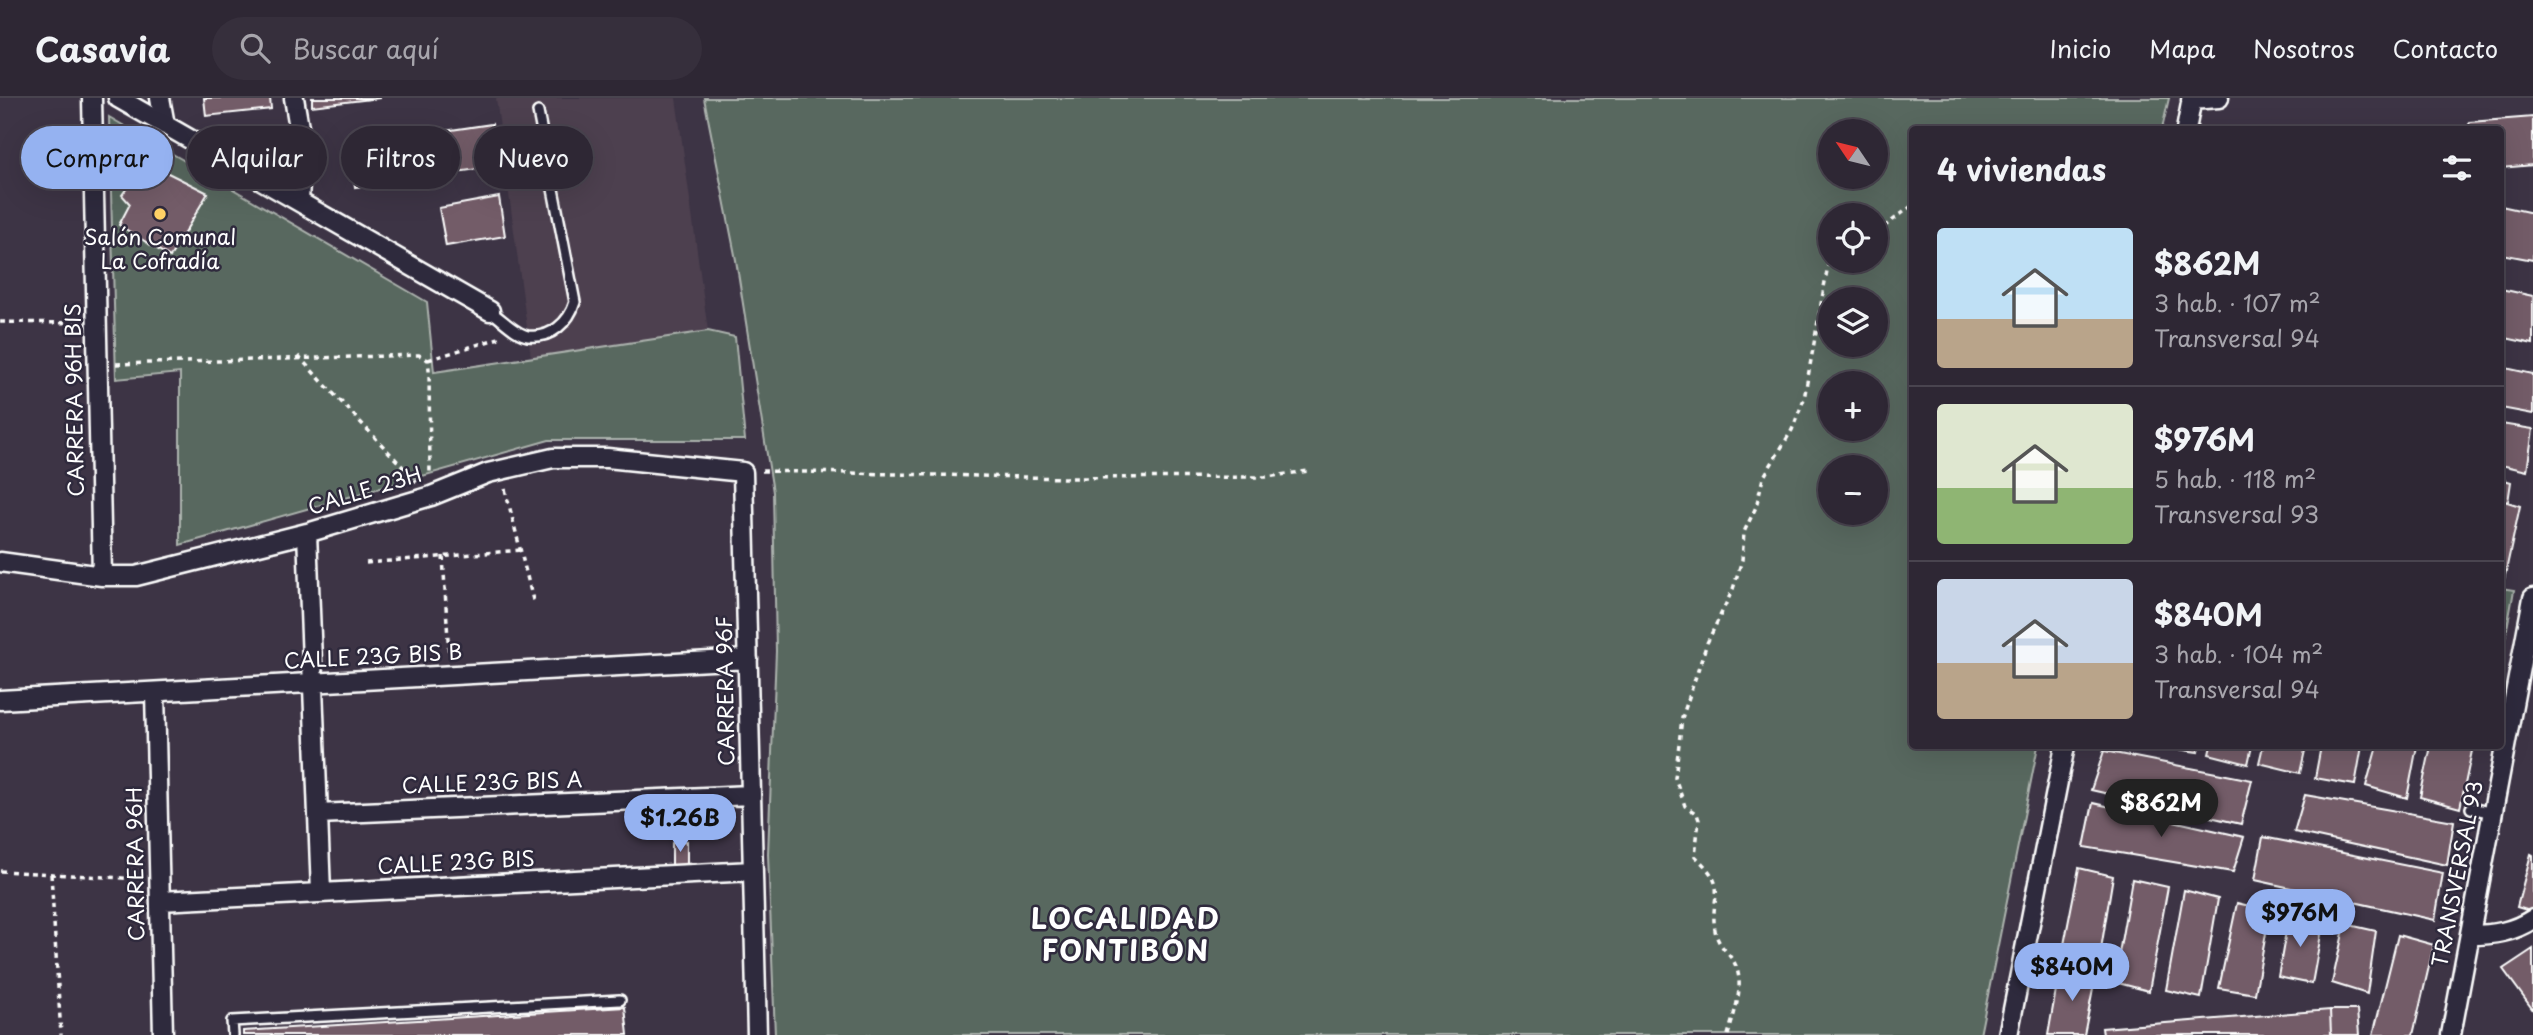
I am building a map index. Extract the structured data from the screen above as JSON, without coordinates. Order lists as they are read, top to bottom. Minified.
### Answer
{"streets":{"street":["CARRERA 96H BIS","CALLE 23H","CALLE 23G BIS B","CARRERA 96F","CALLE 23G BIS A","CALLE 23G BIS","CARRERA 96H","TRANSVERSAL 93"]},"crossings":[["CARRERA 96H BIS","CALLE 23H"],["CALLE 23H","CARRERA 96F"],["CALLE 23G BIS B","CARRERA 96F"],["CALLE 23G BIS B","CARRERA 96H"],["CARRERA 96F","CALLE 23G BIS A"],["CARRERA 96F","CALLE 23G BIS"],["CALLE 23G BIS","CARRERA 96H"]],"districts":["LOCALIDAD FONTIBÓN"],"places":["Salón Comunal La Cofradía"],"north":"top left","page":{"header":"Casavia","search":"Buscar aquí","nav":["Inicio","Mapa","Nosotros","Contacto"],"map_buttons":["+","−"],"chip":["Comprar","Alquilar","Filtros","Nuevo"],"heading":"4 viviendas","list":[{"name":"$862M","note":"3 hab. · 107 m² · Transversal 94"},{"name":"$976M","note":"5 hab. · 118 m² · Transversal 93"},{"name":"$840M","note":"3 hab. · 104 m² · Transversal 94"}],"price":["$862M","$1.26B","$976M","$840M"]}}
